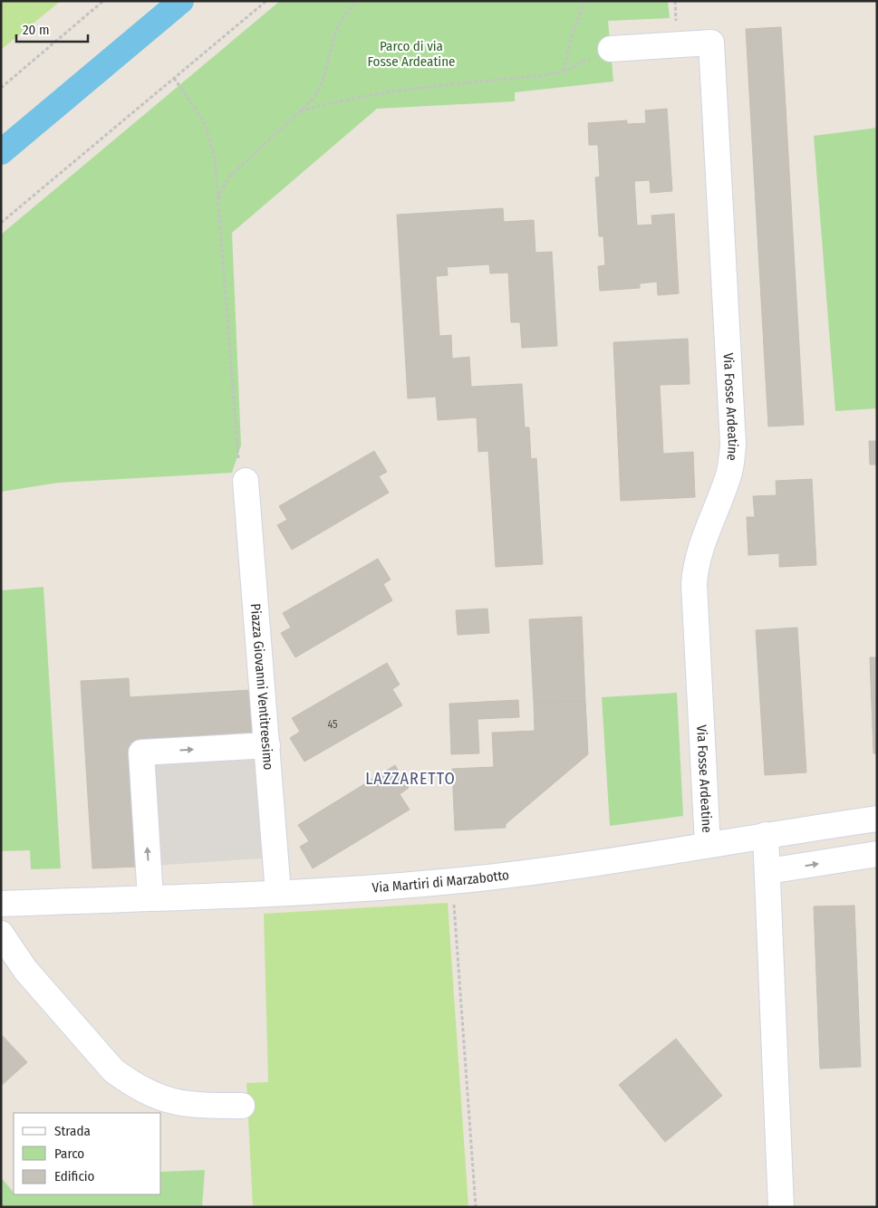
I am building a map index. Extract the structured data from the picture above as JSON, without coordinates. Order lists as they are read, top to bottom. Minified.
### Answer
{"streets":{"street":["Via Fosse Ardeatine","Piazza Giovanni Ventitreesimo","Via Martiri di Marzabotto"]},"crossings":[["Via Fosse Ardeatine","Via Martiri di Marzabotto"],["Piazza Giovanni Ventitreesimo","Via Martiri di Marzabotto"]],"districts":["LAZZARETTO"],"parks":["Parco di via Fosse Ardeatine"],"house_numbers":["45"],"legend":["Strada","Parco","Edificio"],"scale_bar":"20 m"}
